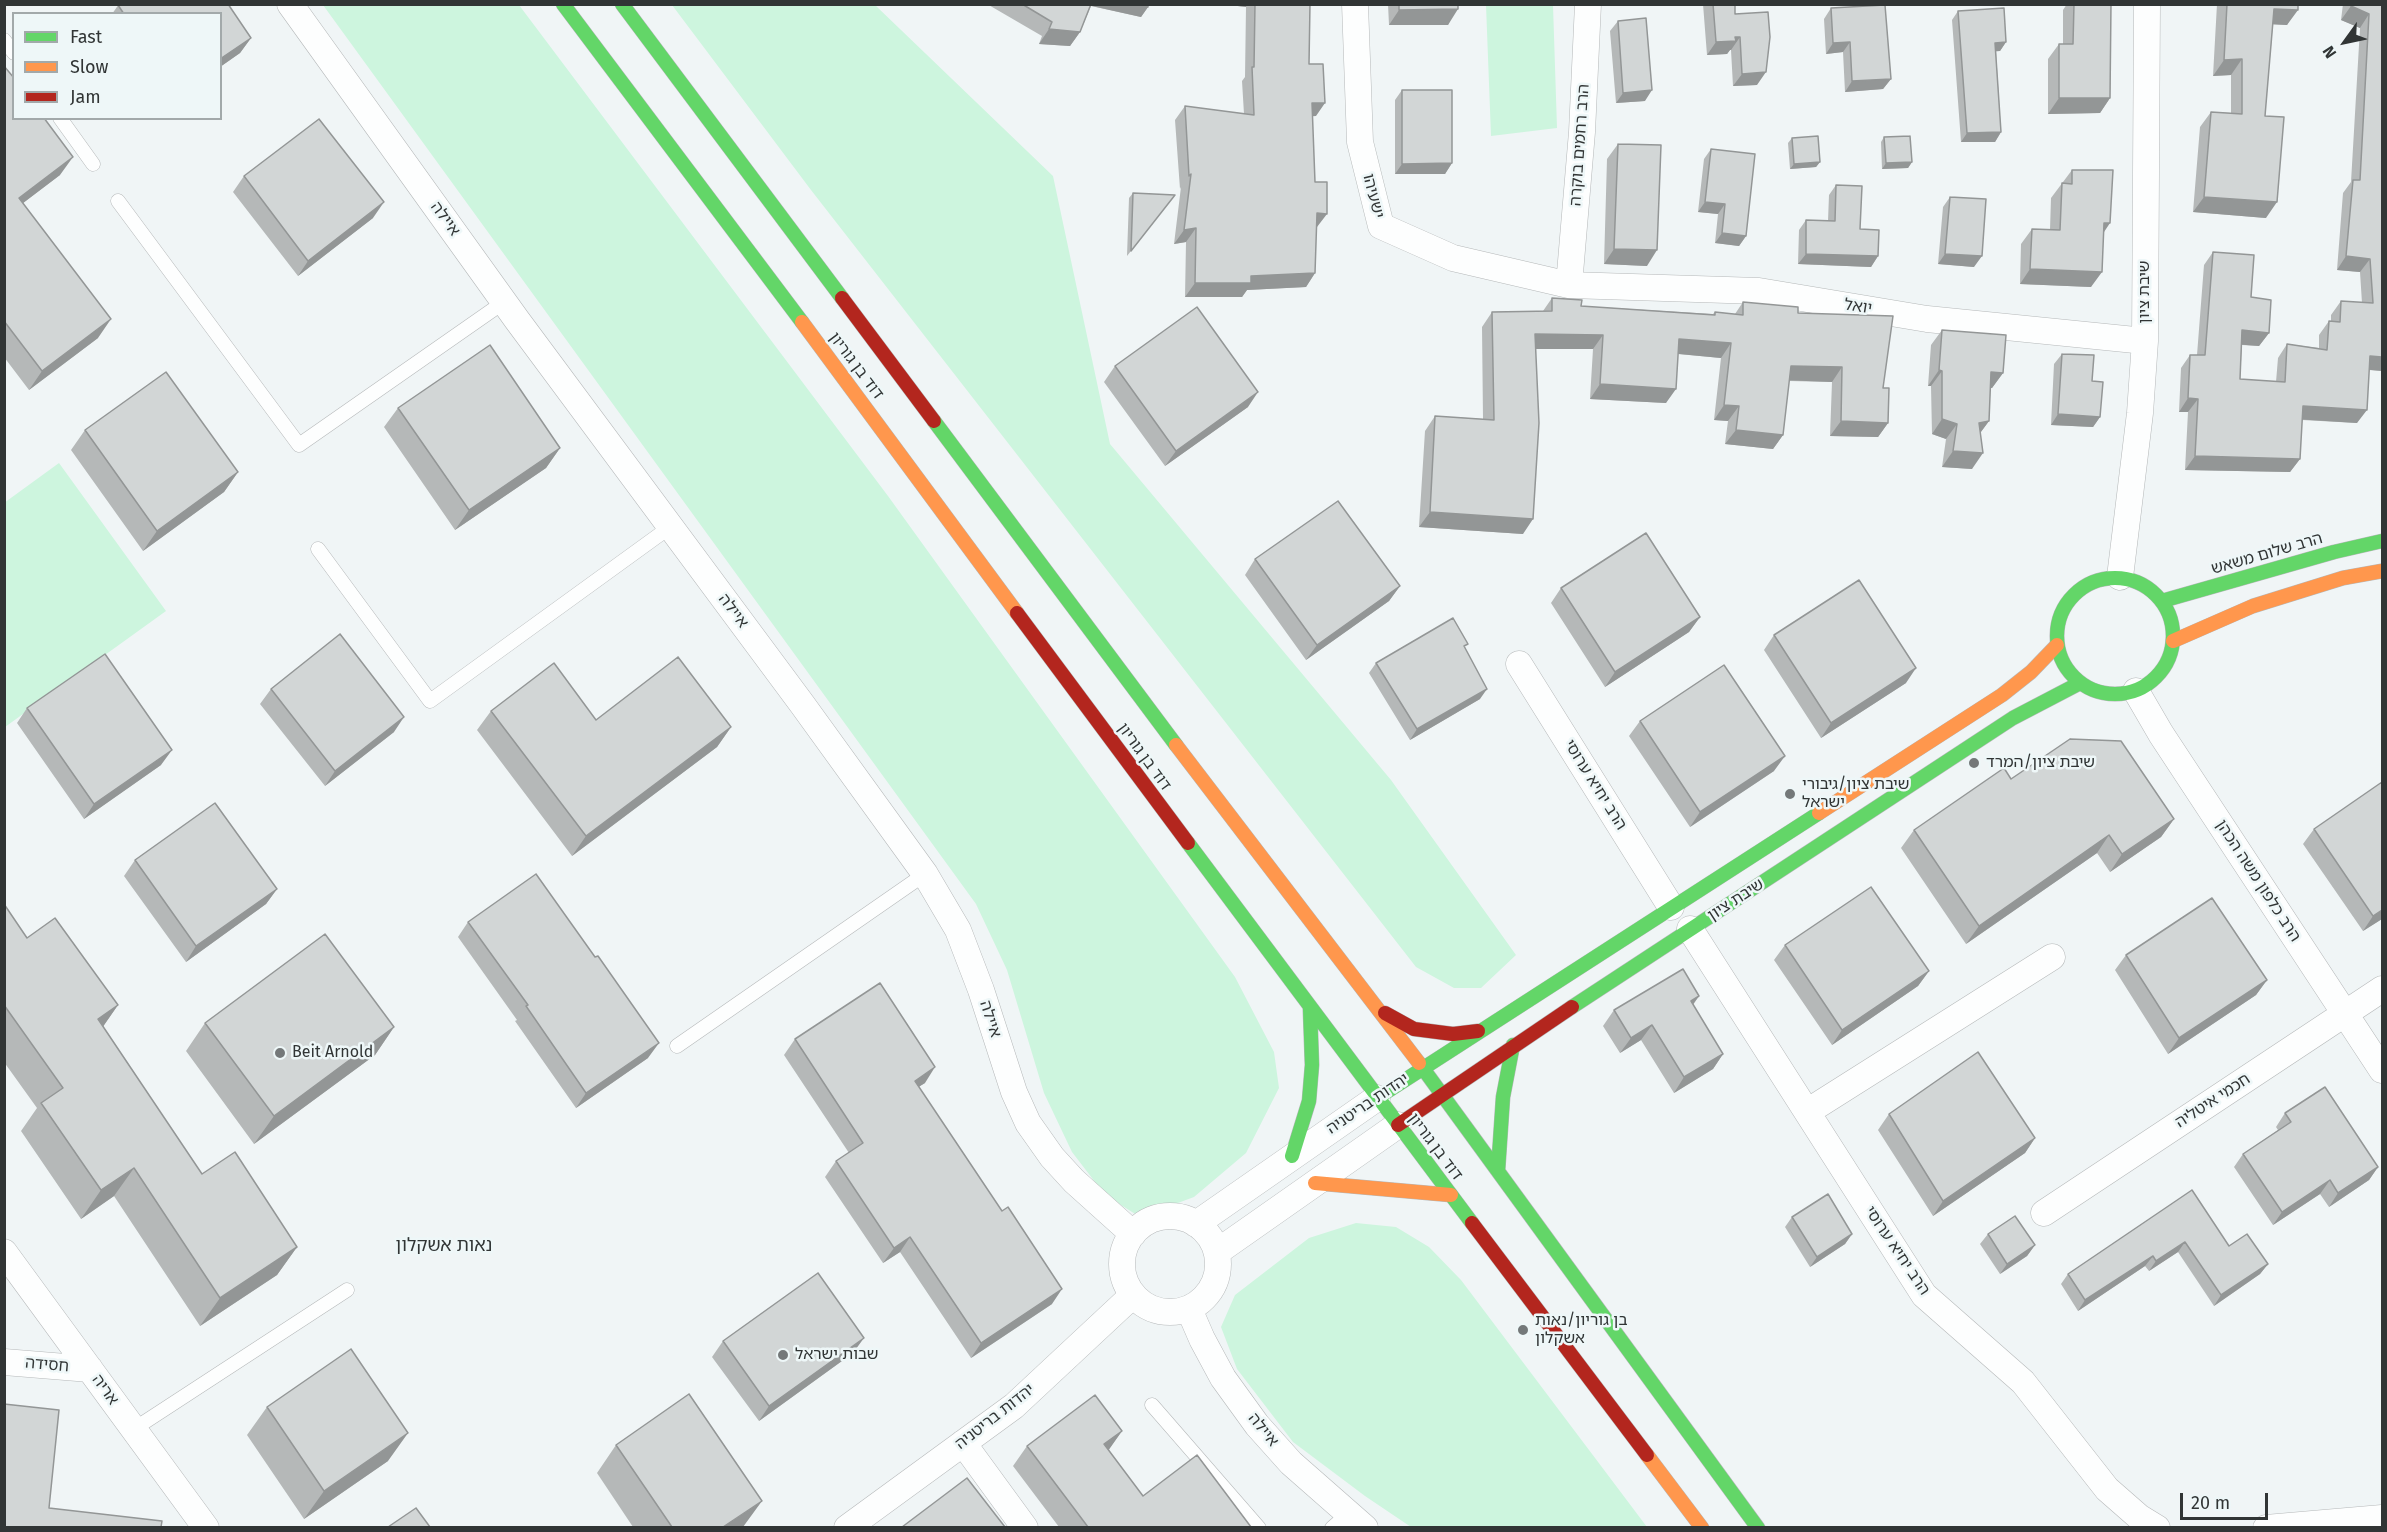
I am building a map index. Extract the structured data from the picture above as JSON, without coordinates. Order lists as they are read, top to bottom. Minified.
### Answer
{"streets":{"main road":["שיבת ציון","דוד בן גוריון","הרב שלום משאש","יהדות בריטניה"],"street":["הרב רחמים בוקרה","ישעיהו","איילה","יואל","הרב יחיא ערוסי","הרב כלפון משה הכהן","חכמי איטליה","חסידה","אריה"]},"crossings":[["הרב רחמים בוקרה","ישעיהו"],["הרב רחמים בוקרה","יואל"],["ישעיהו","יואל"],["איילה","יהדות בריטניה"],["שיבת ציון","יואל"],["שיבת ציון","דוד בן גוריון"],["שיבת ציון","הרב שלום משאש"],["שיבת ציון","הרב יחיא ערוסי"],["שיבת ציון","הרב כלפון משה הכהן"],["שיבת ציון","יהדות בריטניה"],["דוד בן גוריון","יהדות בריטניה"],["הרב שלום משאש","הרב כלפון משה הכהן"],["הרב כלפון משה הכהן","חכמי איטליה"],["חסידה","אריה"]],"districts":["נאות אשקלון"],"places":["שיבת ציון/המרד","שיבת ציון/גיבורי ישראל","Beit Arnold","בן גוריון/נאות אשקלון","שבות ישראל"],"legend":["Fast","Slow","Jam"],"scale_bar":"20 m","north":"bottom left"}
